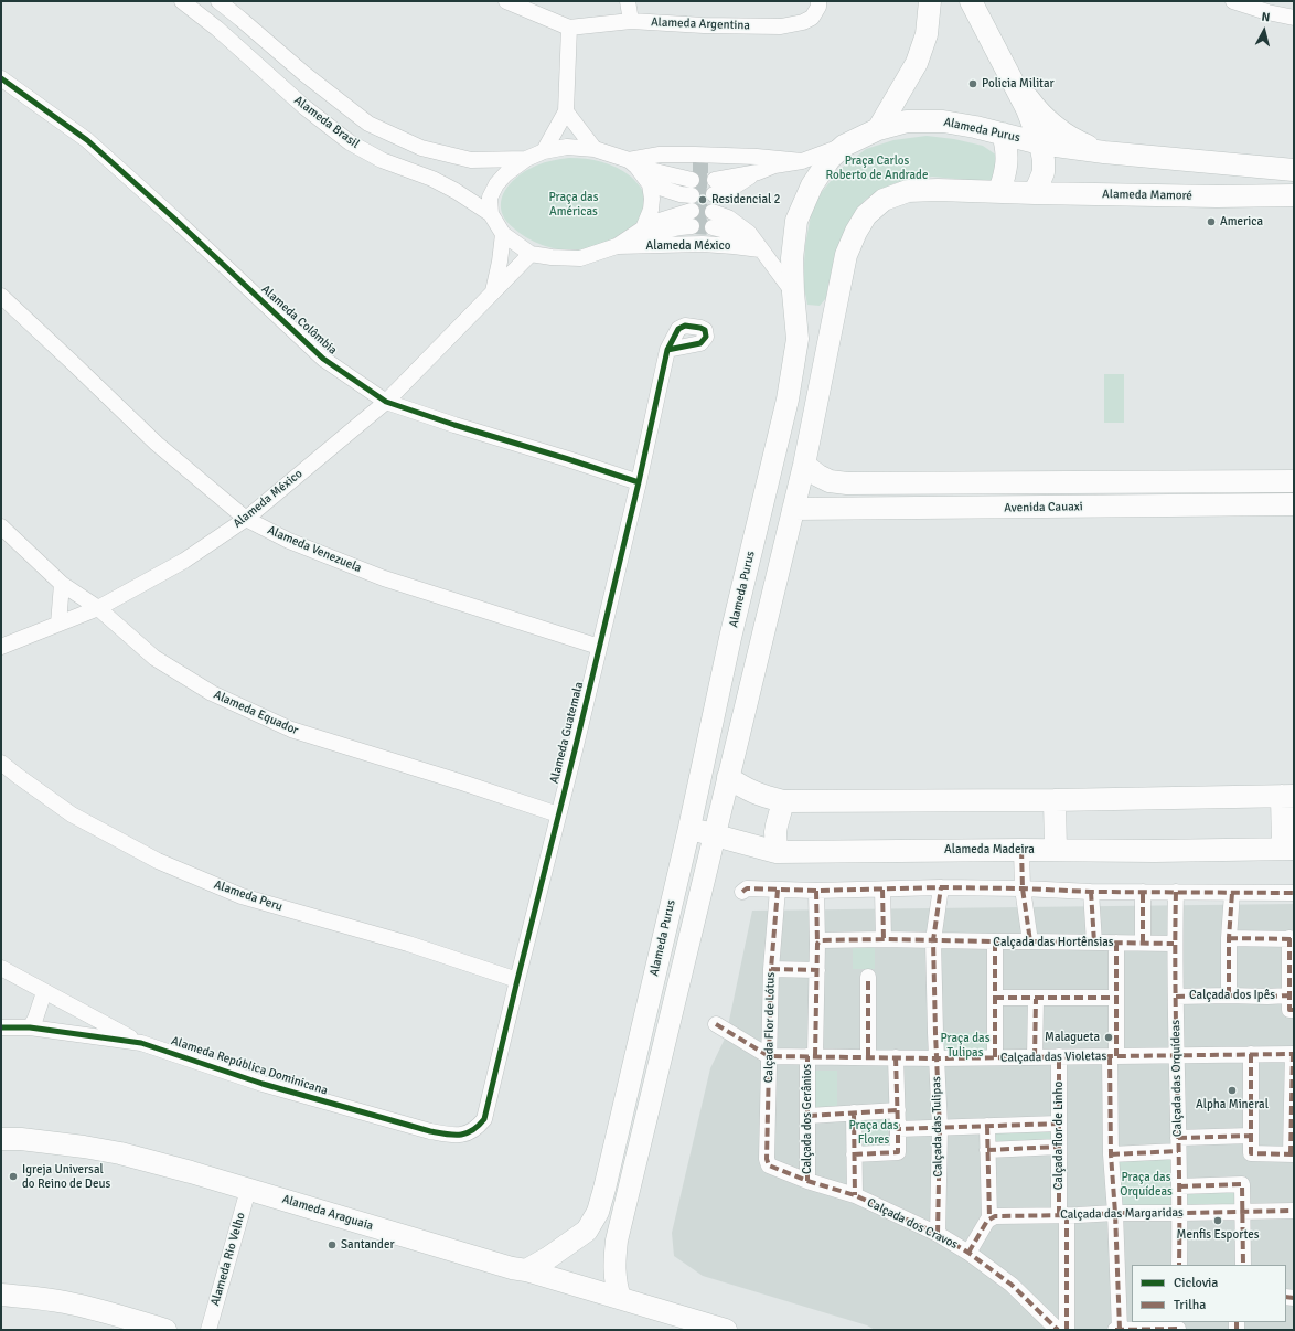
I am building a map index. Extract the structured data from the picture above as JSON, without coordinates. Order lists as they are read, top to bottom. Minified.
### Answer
{"streets":{"main road":["Alameda Purus","Alameda Mamoré","Avenida Cauaxi","Alameda Madeira","Alameda Araguaia"],"street":["Alameda Argentina","Alameda Brasil","Alameda México","Alameda Colômbia","Alameda Venezuela","Alameda Equador","Alameda Guatemala","Alameda Peru","Calçada das Hortênsias","Calçada dos Ipês","Calçada Flor de Lótus","Calçada das Violetas","Alameda República Dominicana","Calçada das Orquídeas","Calçada dos Gerânios","Calçada das Tulipas","Calçada flor de Linho","Calçada das Margaridas","Calçada dos Cravos","Alameda Rio Velho"]},"crossings":[["Alameda Brasil","Alameda México"],["Alameda Purus","Alameda Mamoré"],["Alameda Purus","Avenida Cauaxi"],["Alameda Purus","Alameda Madeira"],["Alameda Purus","Alameda Araguaia"],["Alameda México","Alameda Colômbia"],["Alameda México","Alameda Venezuela"],["Alameda México","Alameda Equador"],["Alameda Colômbia","Alameda Guatemala"],["Alameda Venezuela","Alameda Guatemala"],["Alameda Equador","Alameda Guatemala"],["Alameda Guatemala","Alameda Peru"],["Alameda Guatemala","Alameda República Dominicana"],["Calçada das Hortênsias","Calçada das Orquídeas"],["Calçada das Hortênsias","Calçada das Tulipas"],["Calçada dos Ipês","Calçada das Orquídeas"],["Calçada Flor de Lótus","Calçada das Violetas"],["Calçada Flor de Lótus","Calçada dos Cravos"],["Calçada das Violetas","Calçada das Orquídeas"],["Calçada das Violetas","Calçada dos Gerânios"],["Calçada das Violetas","Calçada das Tulipas"],["Calçada das Violetas","Calçada flor de Linho"],["Calçada das Orquídeas","Calçada das Margaridas"],["Calçada dos Gerânios","Calçada dos Cravos"],["Calçada das Tulipas","Calçada dos Cravos"],["Calçada flor de Linho","Calçada das Margaridas"],["Alameda Araguaia","Alameda Rio Velho"]],"parks":["Praça Carlos Roberto de Andrade","Praça das Américas","Praça das Tulipas","Praça das Flores","Praça das Orquídeas"],"places":["Policia Militar","Residencial 2","America","Malagueta","Alpha Mineral","Igreja Universal do Reino de Deus","Menfis Esportes","Santander"],"legend":["Ciclovia","Trilha"],"north":"top"}
